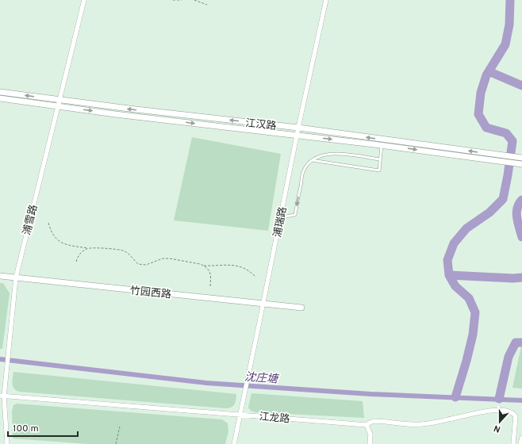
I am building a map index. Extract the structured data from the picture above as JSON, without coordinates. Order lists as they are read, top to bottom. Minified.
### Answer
{"streets":{"street":["江汉路","浦雪路","浦瑞路","竹园西路","江龙路"]},"crossings":[["江汉路","浦雪路"],["江汉路","浦瑞路"],["浦雪路","竹园西路"],["浦雪路","江龙路"],["浦瑞路","竹园西路"],["浦瑞路","江龙路"]],"water":["沈庄塘"],"scale_bar":"100 m","north":"bottom"}
